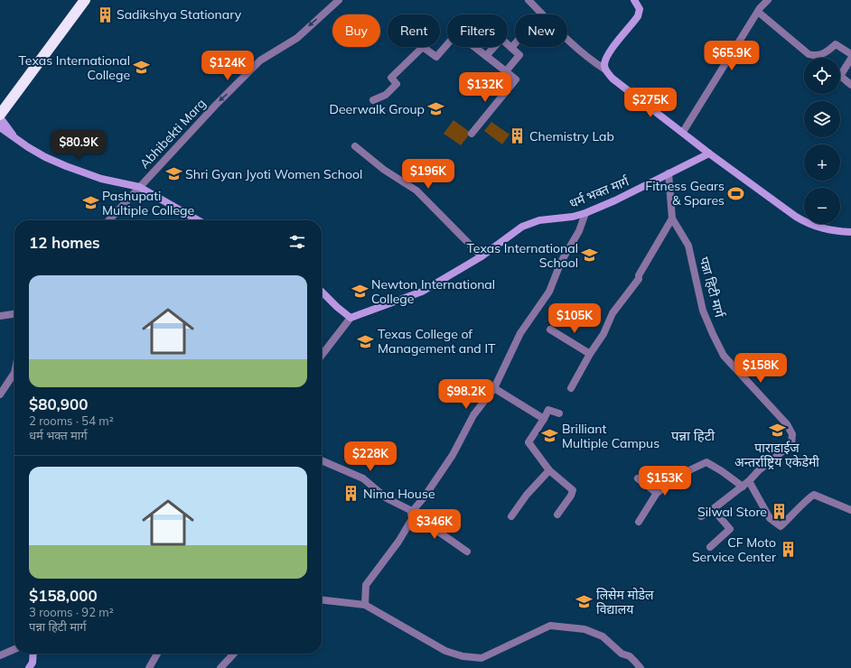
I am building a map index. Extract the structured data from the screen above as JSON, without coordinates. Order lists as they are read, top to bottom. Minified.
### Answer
{"streets":{"main road":["धर्म भक्त मार्ग"],"street":["Abhibekti Marg","पन्ना हिटी मार्ग"]},"crossings":[["धर्म भक्त मार्ग","पन्ना हिटी मार्ग"]],"one_way":["Abhibekti Marg"],"districts":["पन्ना हिटी"],"places":{"building":["Sadikshya Stationary","Chemistry Lab","Nima House","Silwal Store","CF Moto Service Center"],"school or university":["Texas International College","Deerwalk Group","Shri Gyan Jyoti Women School","Pashupati Multiple College","Texas International School","Newton International College","Texas College of Management and IT","पाराडाईज अन्तर्राष्ट्रिय एकेडेमी","Brilliant Multiple Campus","लिसेम मोडेल विद्यालय"],"sports":["Fitness Gears & Spares"]},"page":{"chip":["Buy","Rent","Filters","New"],"price":["$65.9K","$124K","$132K","$275K","$80.9K","$196K","$105K","$158K","$98.2K","$228K","$153K","$346K"],"map_buttons":["+","−"],"heading":"12 homes","list":[{"name":"$80,900","note":"2 rooms · 54 m² · धर्म भक्त मार्ग"},{"name":"$158,000","note":"3 rooms · 92 m² · पन्ना हिटी मार्ग"}]}}
